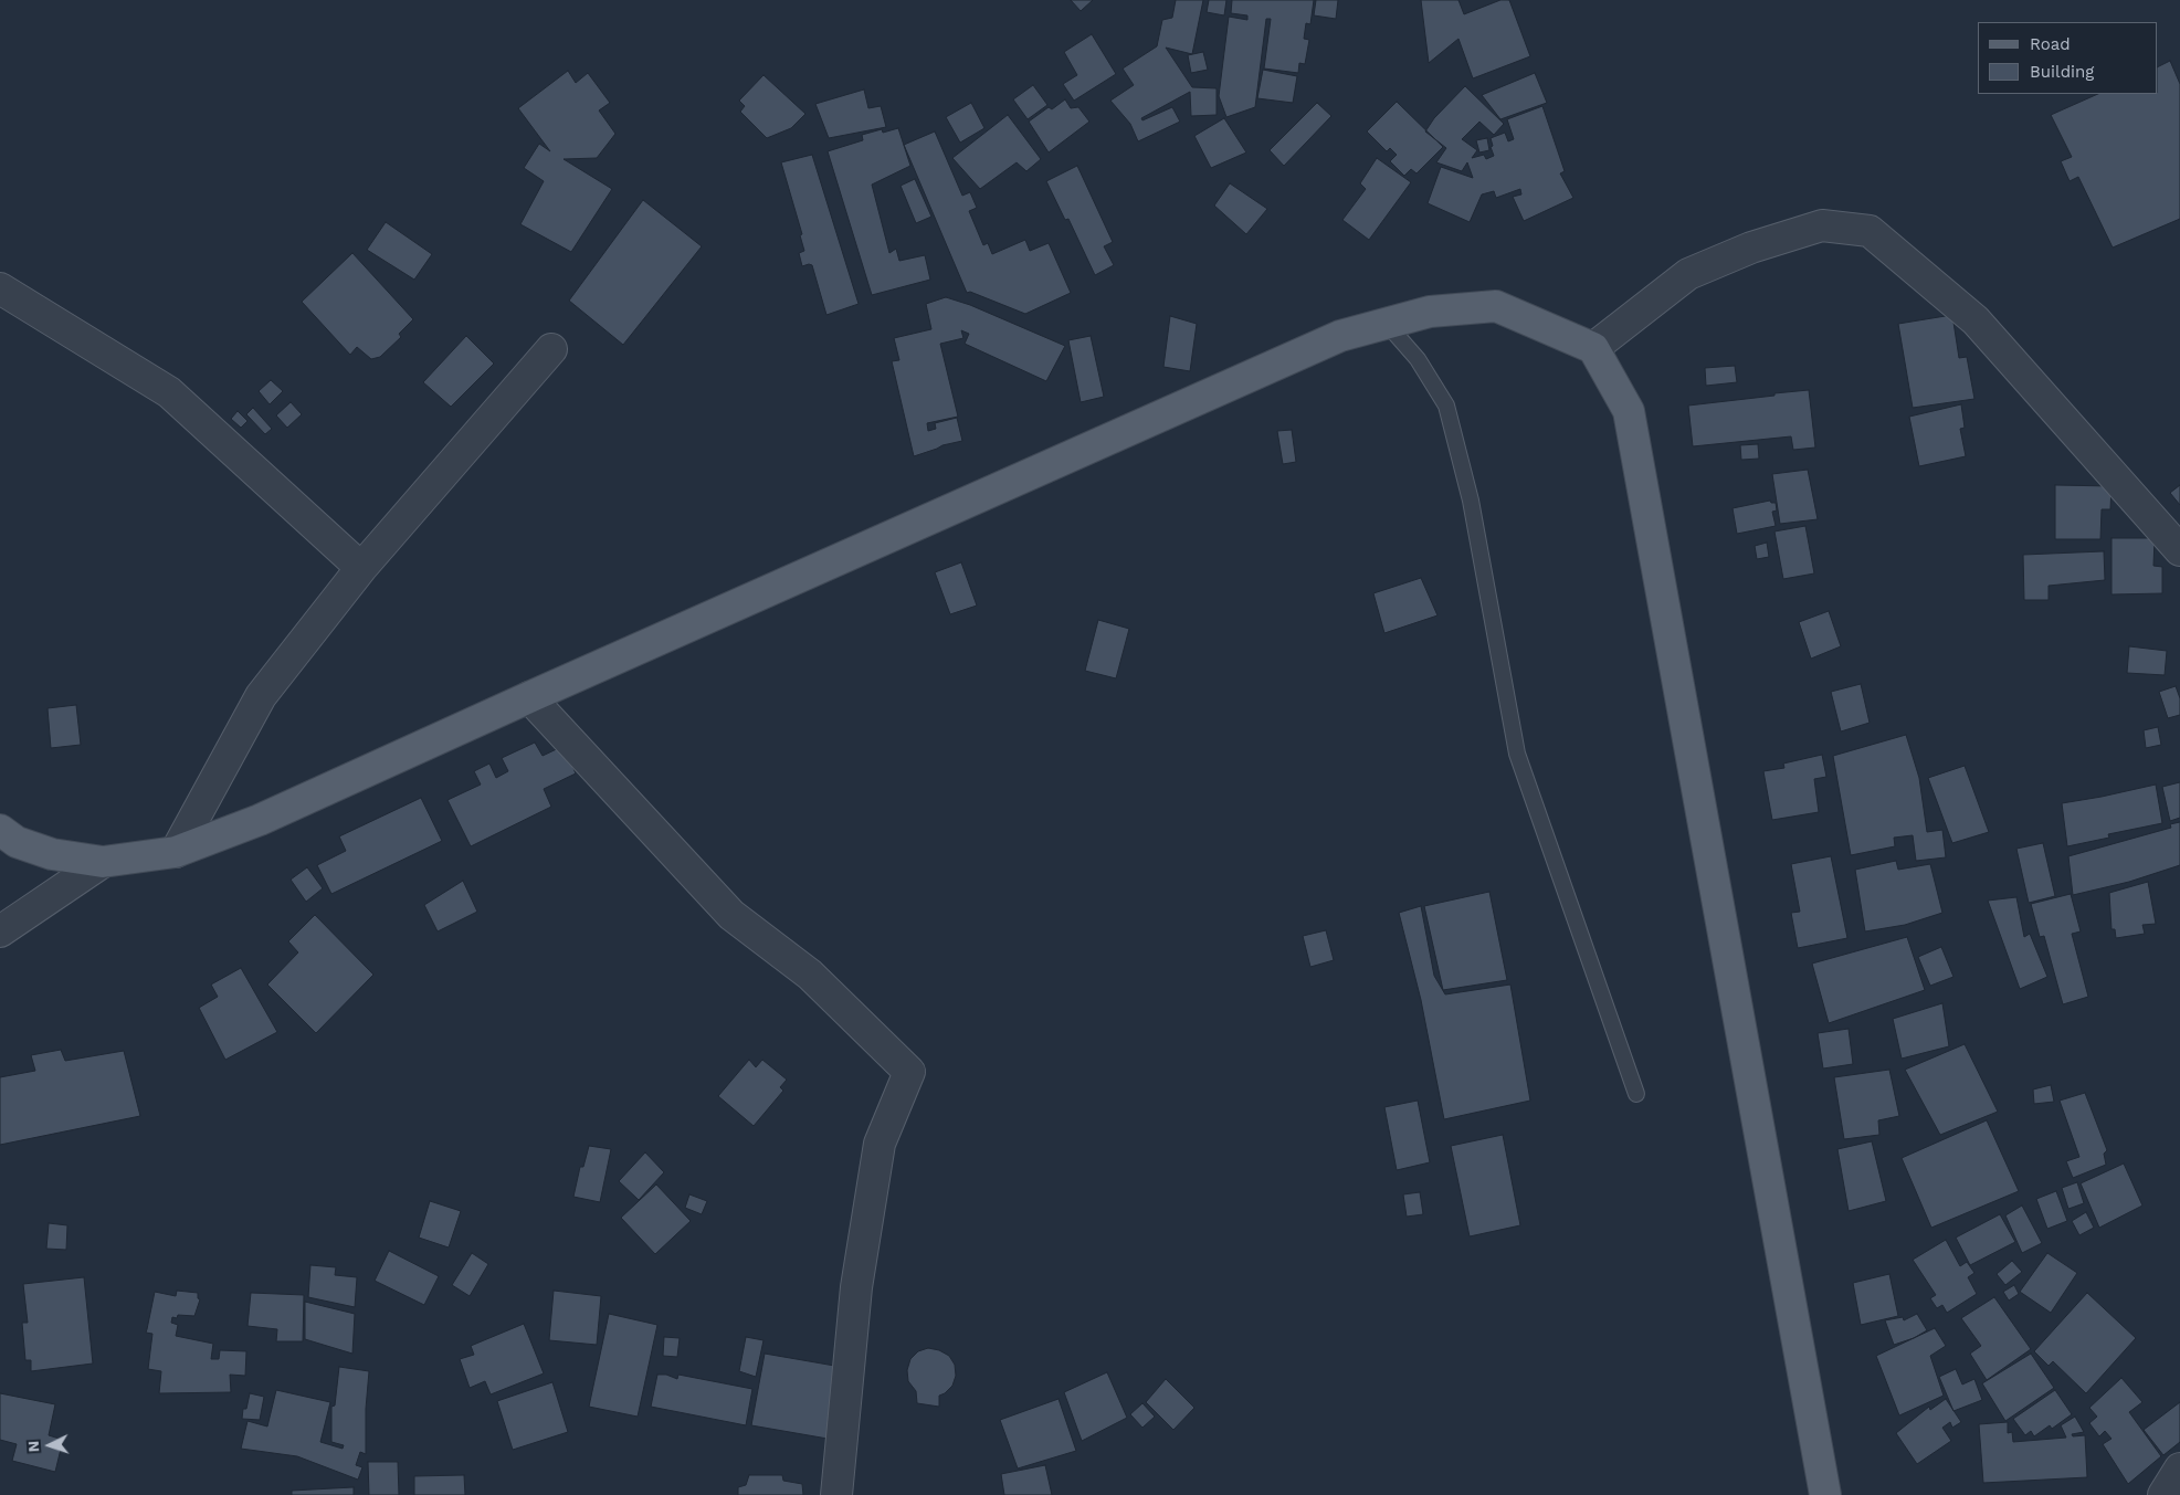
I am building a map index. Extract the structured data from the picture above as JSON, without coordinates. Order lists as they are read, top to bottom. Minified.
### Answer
{"legend":["Road","Building"],"north":"left"}
